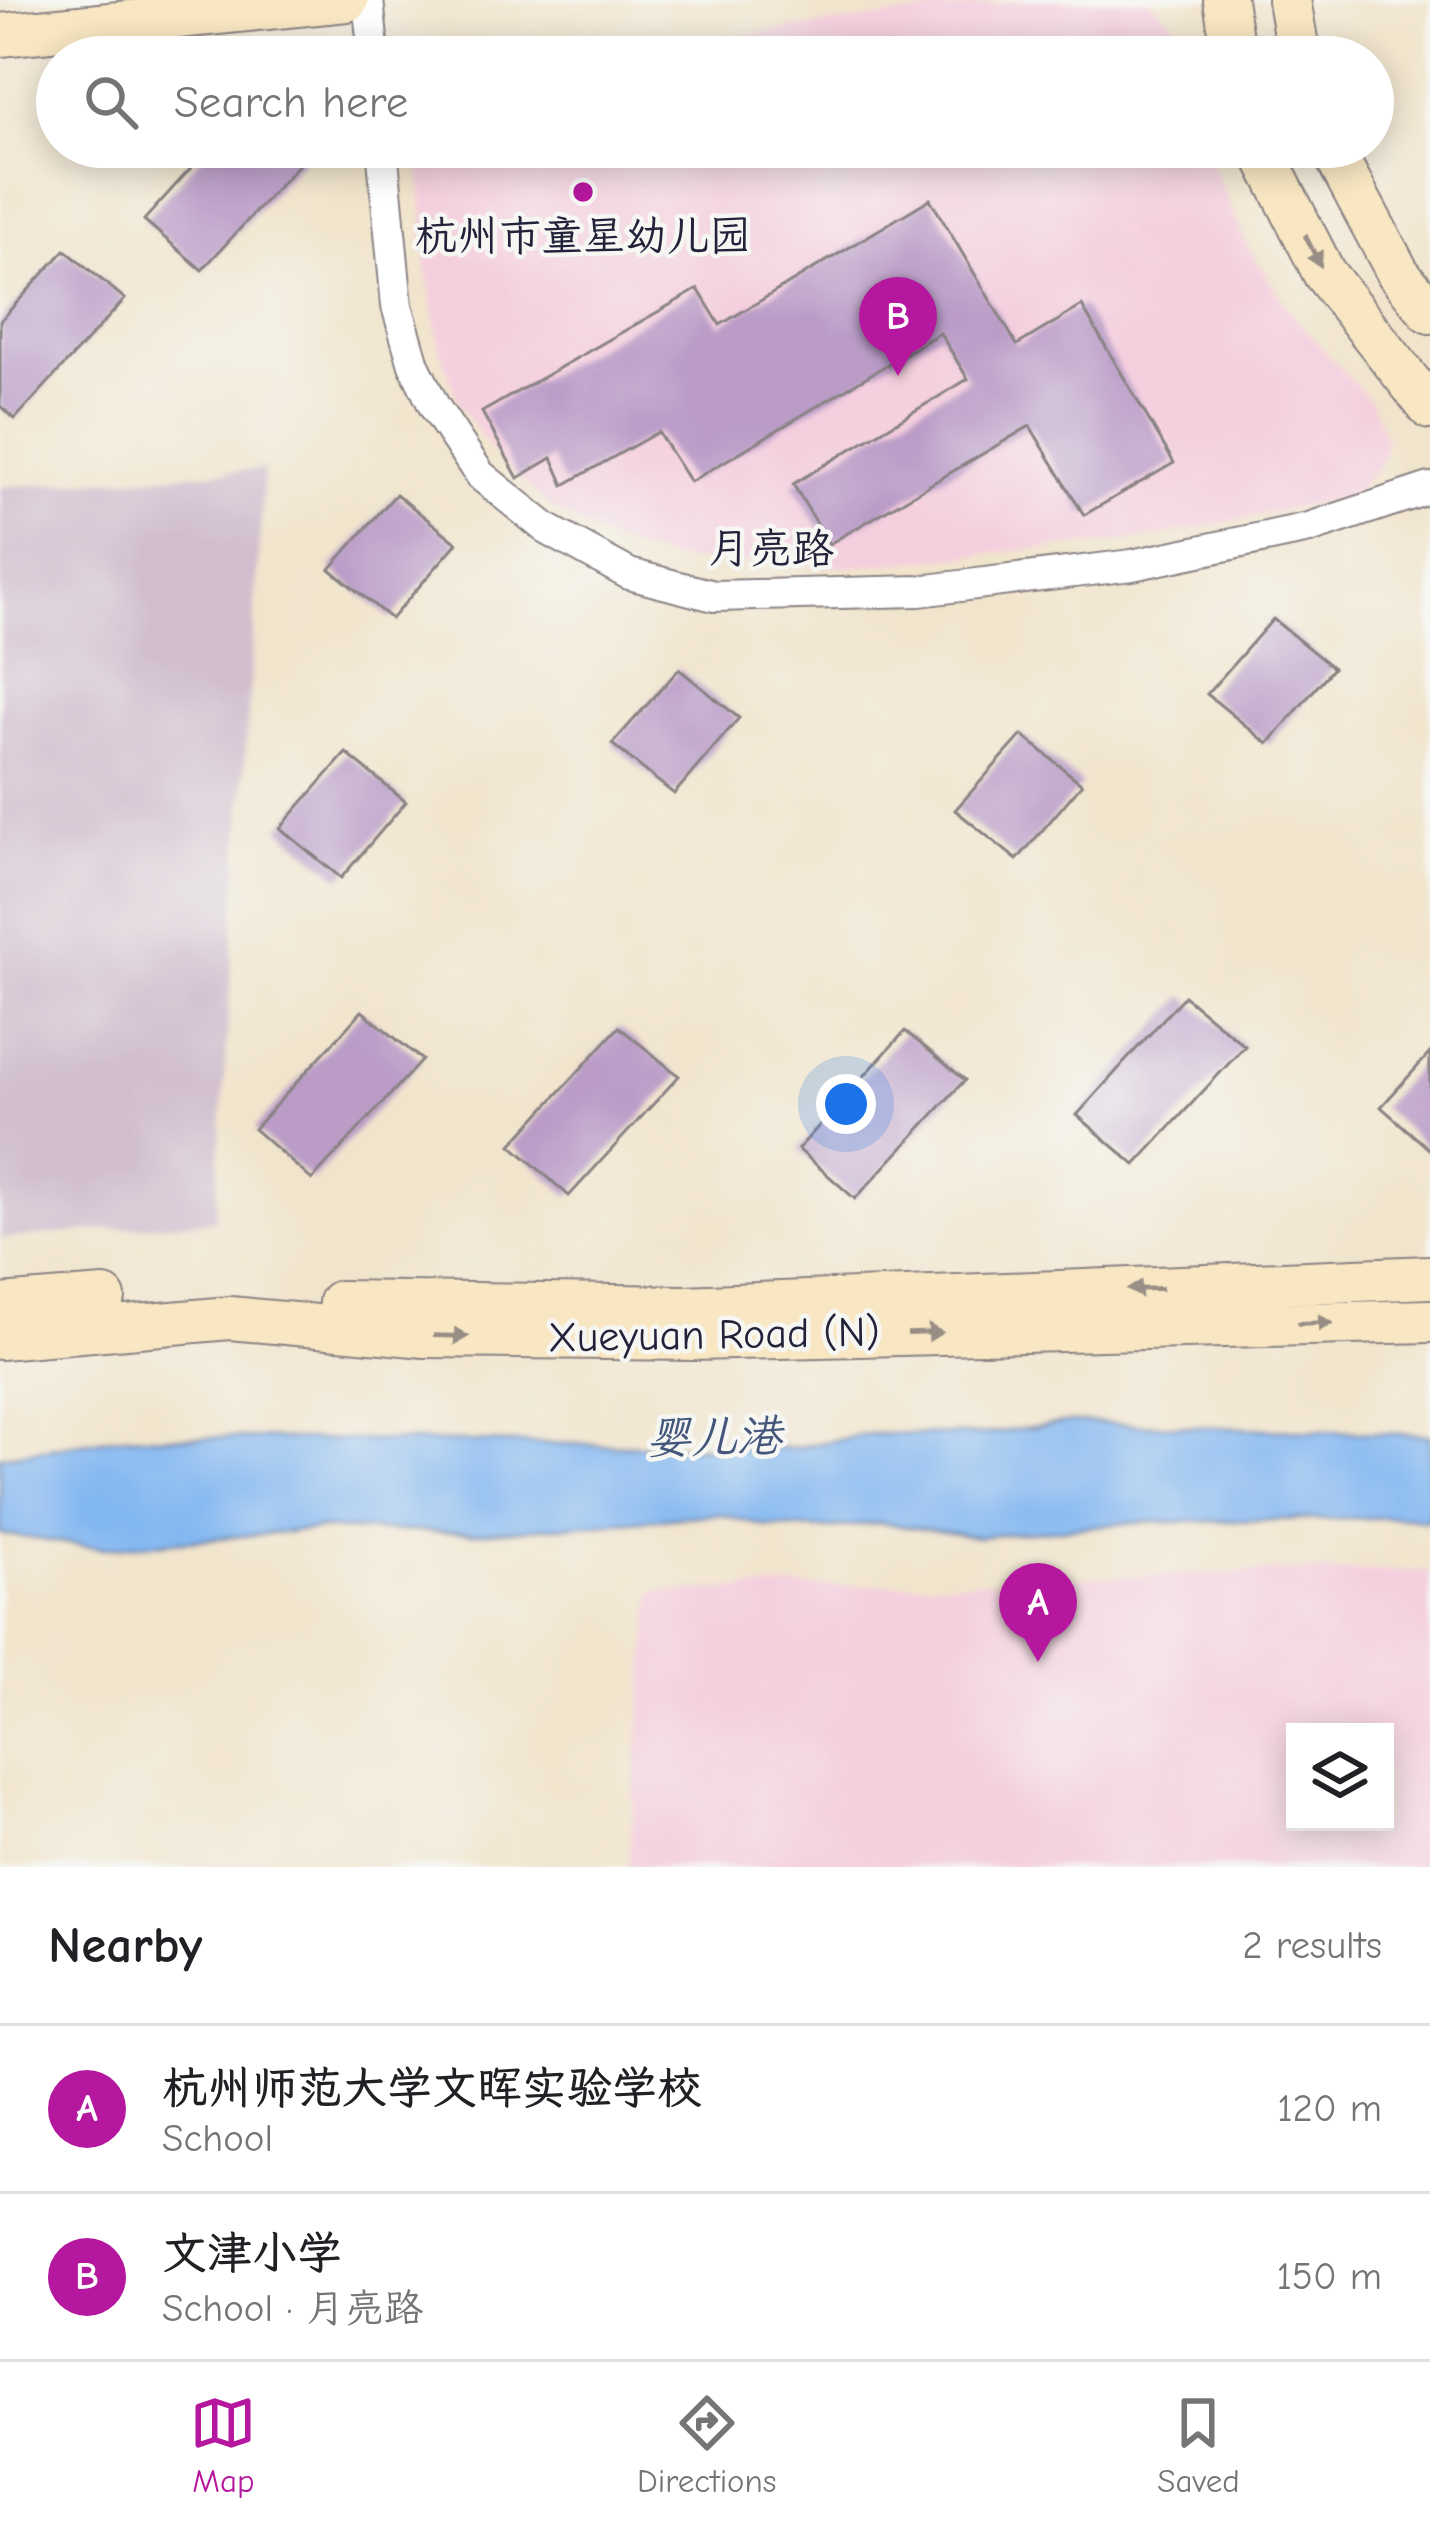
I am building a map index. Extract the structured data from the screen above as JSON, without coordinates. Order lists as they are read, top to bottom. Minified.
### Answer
{"streets":{"main road":["Xueyuan Road (N)"],"street":["月亮路"]},"water":["婴儿港"],"places":["杭州市童星幼儿园"],"page":{"search":"Search here","pins":["B","A"],"heading":["Nearby","2 results"],"list":[{"mark":"A","name":"杭州师范大学文晖实验学校","note":"School","value":"120 m"},{"mark":"B","name":"文津小学","note":"School · 月亮路","value":"150 m"}],"nav":["Map","Directions","Saved"]}}
